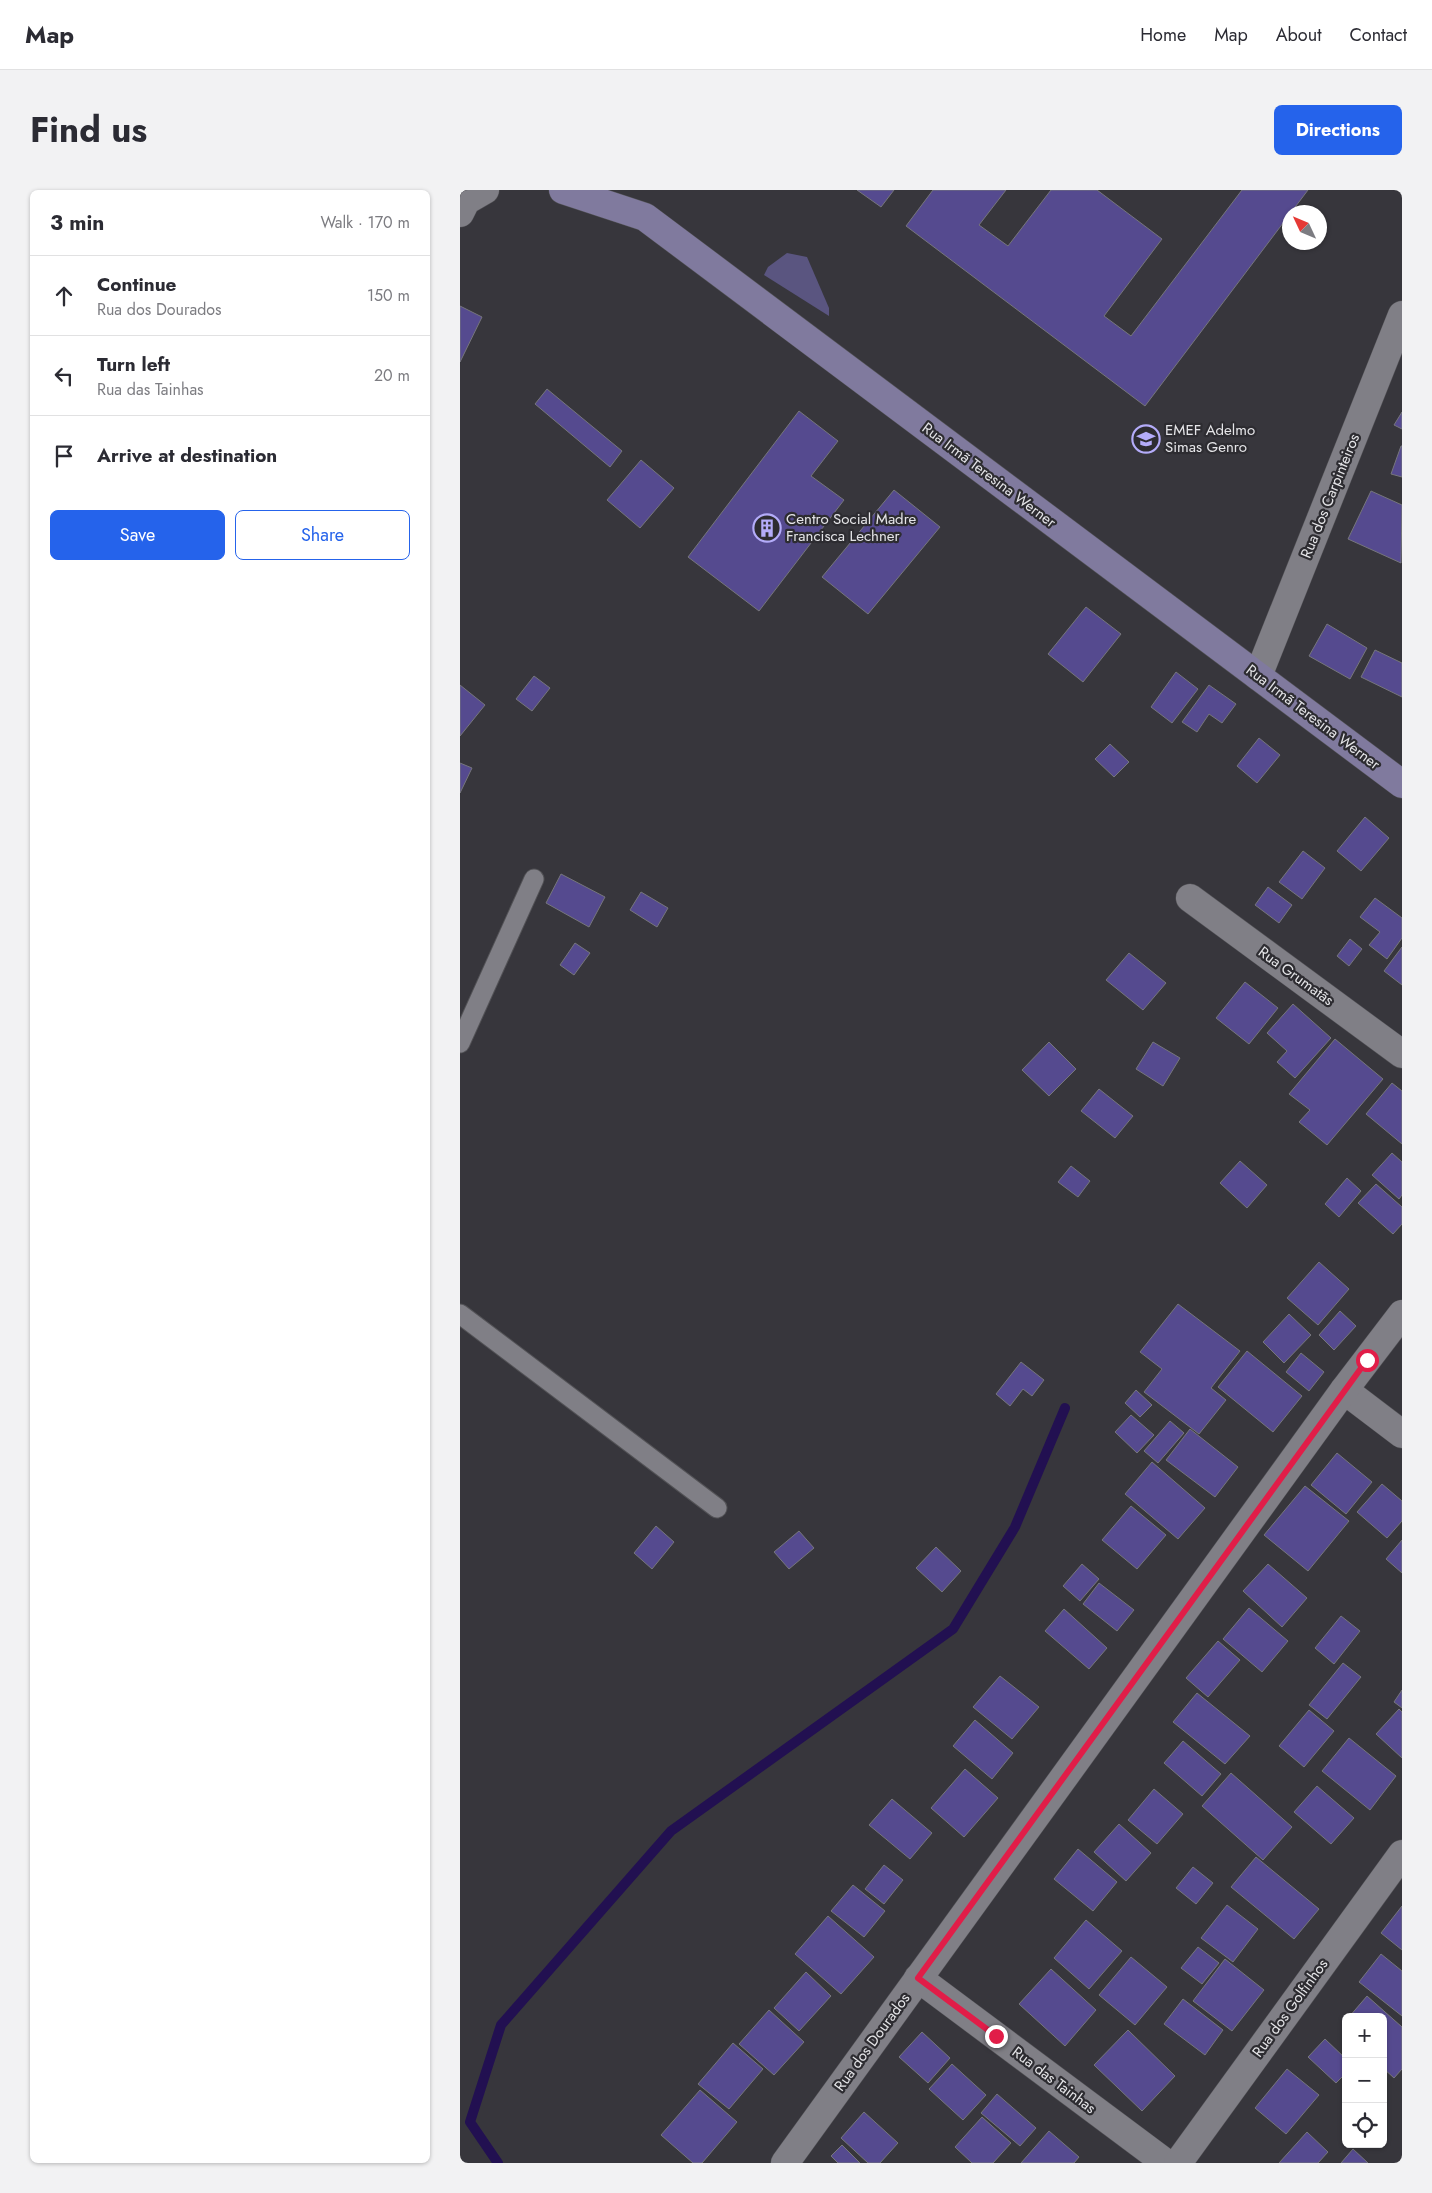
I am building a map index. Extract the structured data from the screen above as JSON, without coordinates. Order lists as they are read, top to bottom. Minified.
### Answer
{"streets":{"street":["Rua Irmã Teresina Werner","Rua dos Carpinteiros","Rua Grumatãs","Rua dos Golfinhos","Rua dos Dourados","Rua das Tainhas"]},"crossings":[["Rua Irmã Teresina Werner","Rua dos Carpinteiros"],["Rua dos Dourados","Rua das Tainhas"]],"places":{"school or university":["EMEF Adelmo Simas Genro"],"building":["Centro Social Madre Francisca Lechner"]},"north":"top left","page":{"header":"Map","nav":["Home","Map","About","Contact"],"title":"Find us","buttons":["Directions",["Save","Share"]],"heading":["3 min","Walk · 170 m"],"list":[["Continue","Rua dos Dourados","150 m"],["Turn left","Rua das Tainhas","20 m"],"Arrive at destination"],"map_buttons":["+","−"]}}
